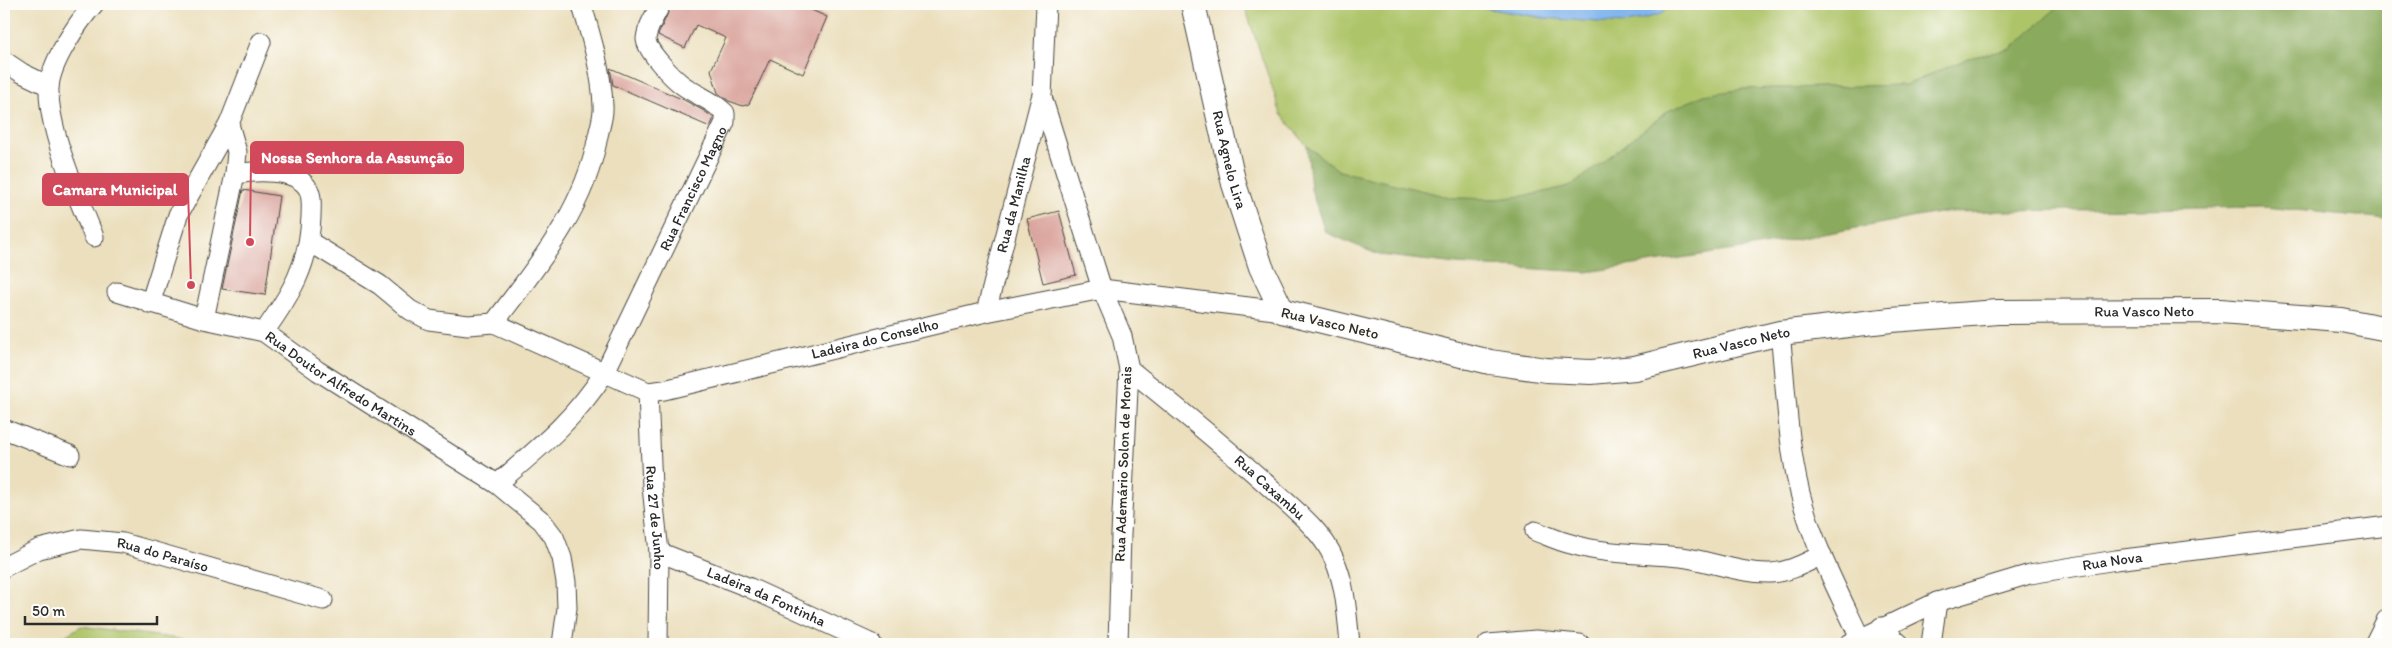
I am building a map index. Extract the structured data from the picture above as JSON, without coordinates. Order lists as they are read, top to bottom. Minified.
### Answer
{"streets":{"main road":["Rua Agnelo Lira","Rua Vasco Neto"],"street":["Rua Francisco Magno","Rua da Manilha","Ladeira do Conselho","Rua Doutor Alfredo Martins","Rua Ademário Solon de Morais","Rua Caxambu","Rua 27 de Junho","Rua do Paraíso","Rua Nova","Ladeira da Fontinha"]},"crossings":[["Rua Agnelo Lira","Rua Vasco Neto"],["Rua da Manilha","Rua Vasco Neto"],["Rua da Manilha","Ladeira do Conselho"],["Rua da Manilha","Rua Ademário Solon de Morais"],["Rua Vasco Neto","Ladeira do Conselho"],["Rua Vasco Neto","Rua Ademário Solon de Morais"],["Ladeira do Conselho","Rua Ademário Solon de Morais"],["Ladeira do Conselho","Rua 27 de Junho"],["Rua Ademário Solon de Morais","Rua Caxambu"],["Rua 27 de Junho","Ladeira da Fontinha"]],"places":["Nossa Senhora da Assunção","Camara Municipal"],"scale_bar":"50 m"}
